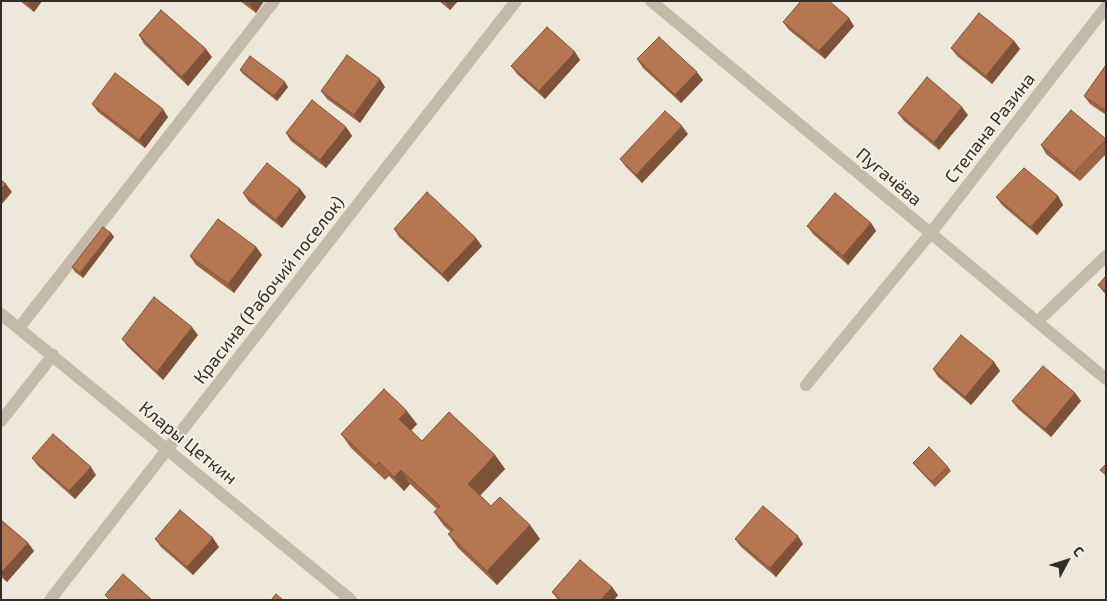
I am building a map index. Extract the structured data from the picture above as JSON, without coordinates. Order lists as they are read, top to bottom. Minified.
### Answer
{"streets":{"street":["Степана Разина","Пугачёва","Красина (Рабочий поселок)","Клары Цеткин"]},"crossings":[["Степана Разина","Пугачёва"],["Красина (Рабочий поселок)","Клары Цеткин"]],"north":"top right"}
